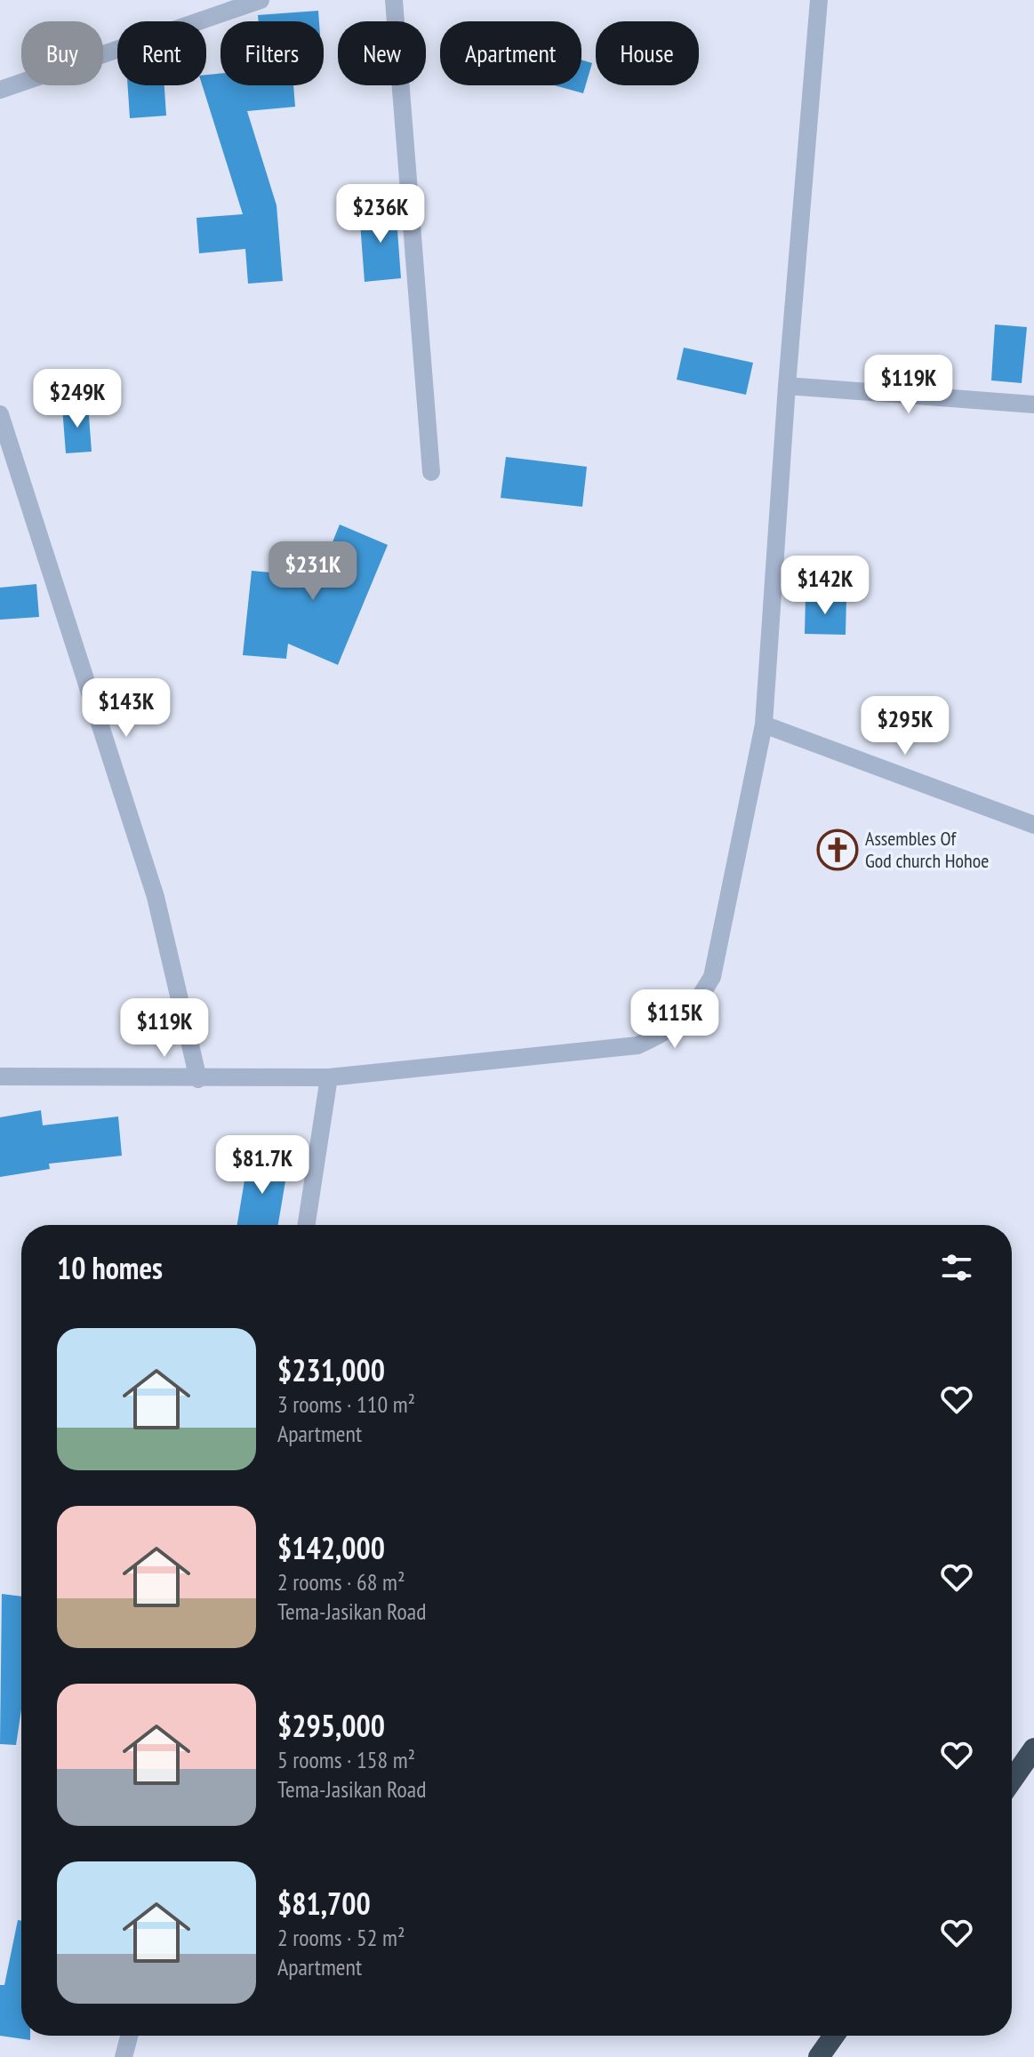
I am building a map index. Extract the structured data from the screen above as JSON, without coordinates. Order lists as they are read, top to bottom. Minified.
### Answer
{"places":{"church":["Assembles Of God church Hohoe"]},"page":{"chip":["Buy","Rent","Filters","New","Apartment","House"],"price":["$236K","$119K","$249K","$231K","$142K","$143K","$295K","$115K","$119K","$81.7K"],"heading":"10 homes","list":[{"name":"$231,000","note":"3 rooms · 110 m² · Apartment"},{"name":"$142,000","note":"2 rooms · 68 m² · Tema-Jasikan Road"},{"name":"$295,000","note":"5 rooms · 158 m² · Tema-Jasikan Road"},{"name":"$81,700","note":"2 rooms · 52 m² · Apartment"}]}}
